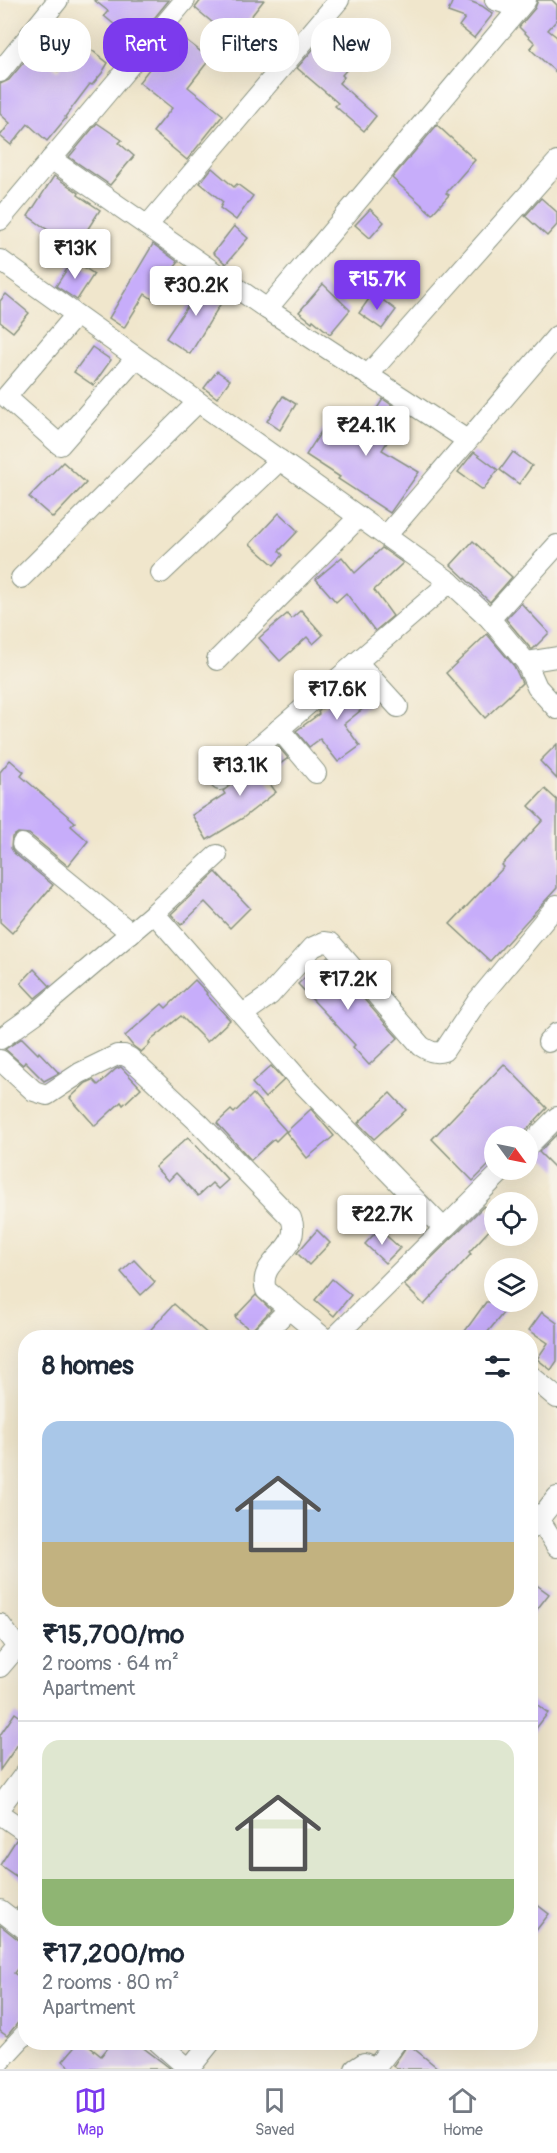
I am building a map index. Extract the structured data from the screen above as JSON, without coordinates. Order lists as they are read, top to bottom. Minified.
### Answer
{"north":"bottom right","page":{"chip":["Buy","Rent","Filters","New"],"price":["₹13K","₹15.7K","₹30.2K","₹24.1K","₹17.6K","₹13.1K","₹17.2K","₹22.7K"],"heading":"8 homes","list":[{"name":"₹15,700/mo","note":"2 rooms · 64 m² · Apartment"},{"name":"₹17,200/mo","note":"2 rooms · 80 m² · Apartment"}],"tabs":["Map","Saved","Home"]}}
